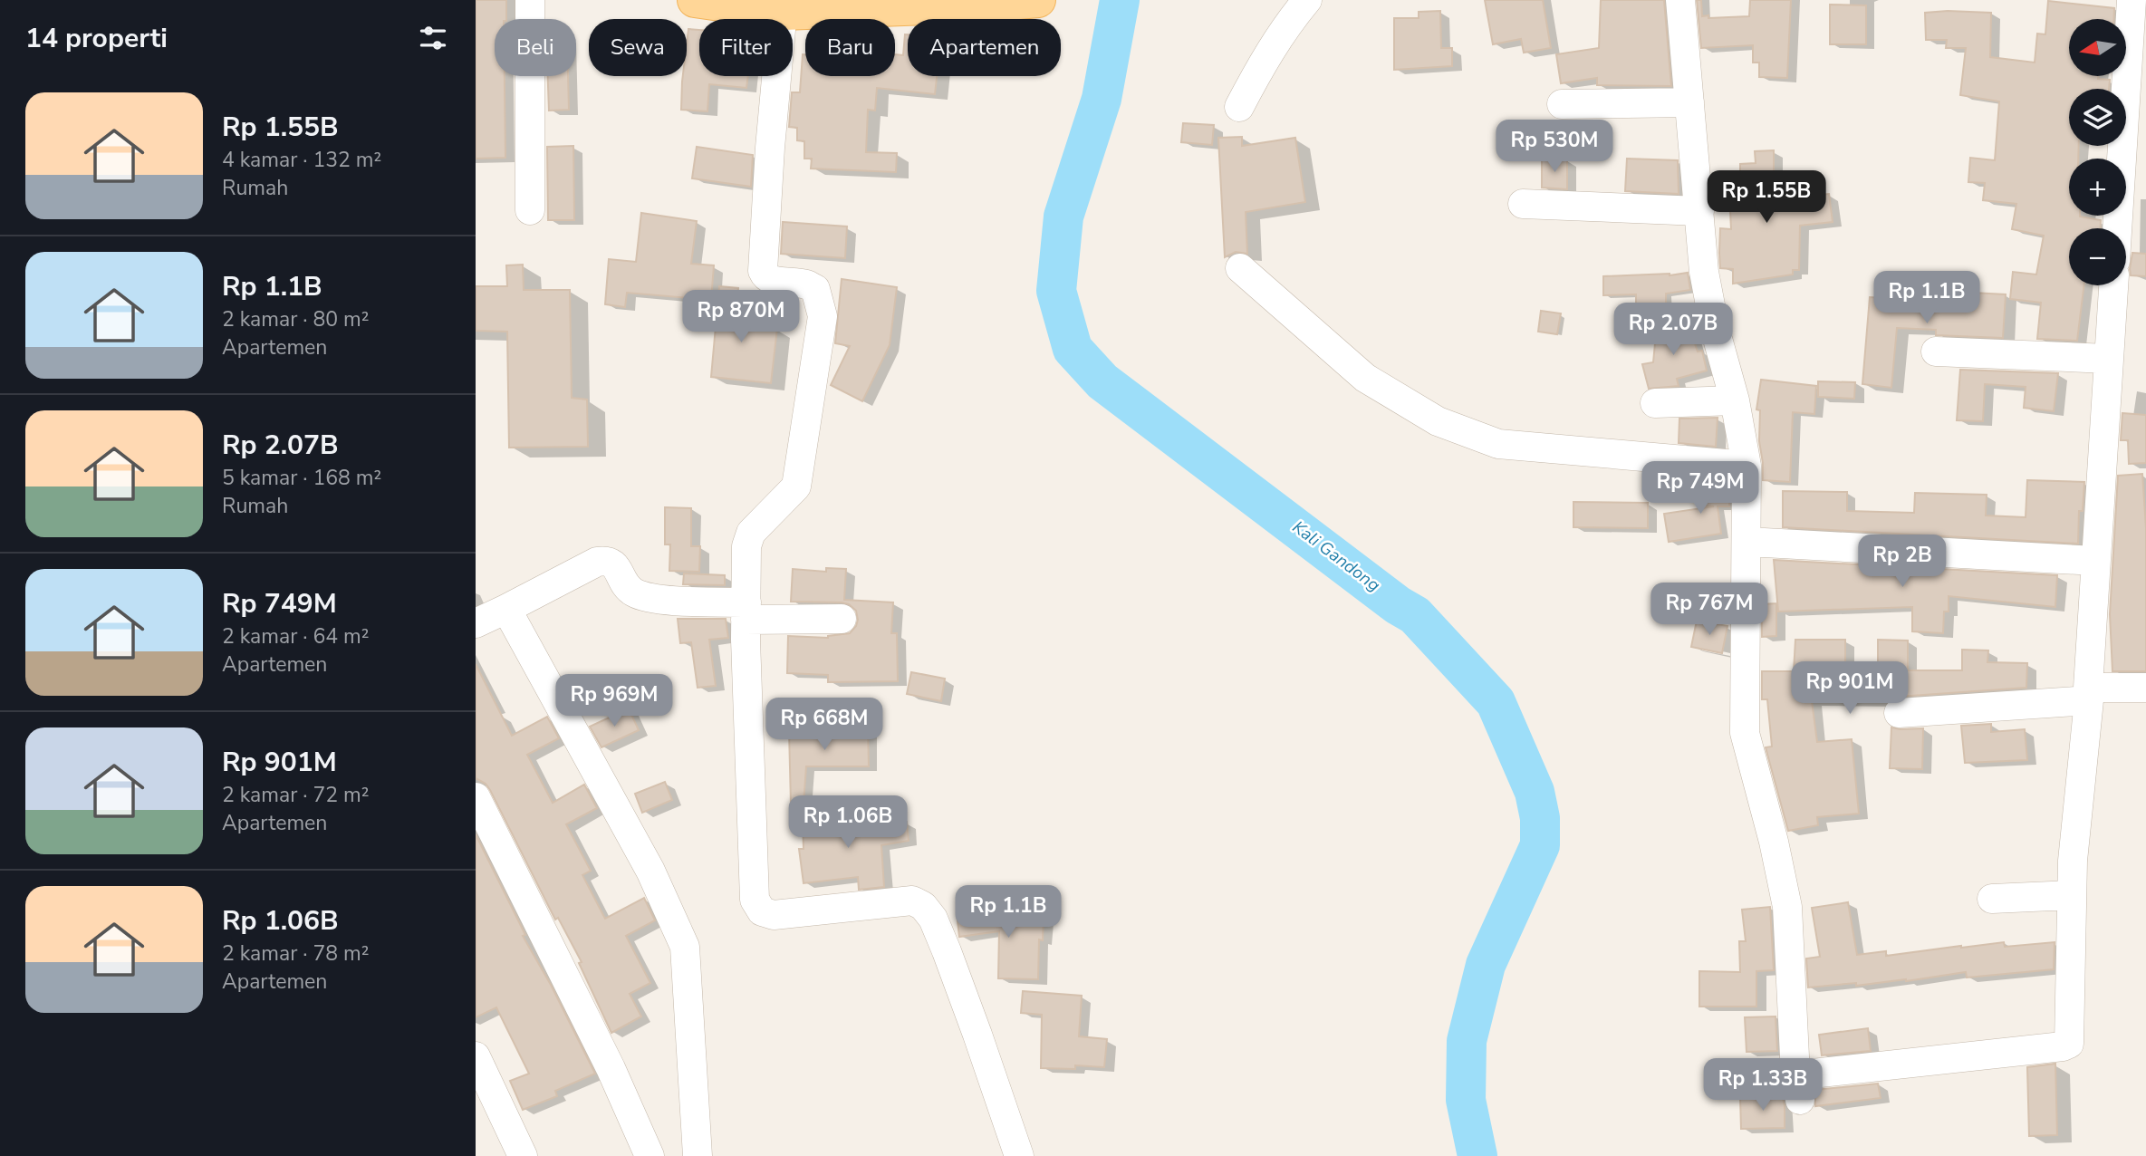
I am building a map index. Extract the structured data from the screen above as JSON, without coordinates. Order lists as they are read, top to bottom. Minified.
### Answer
{"water":["Kali Gandong"],"north":"left","page":{"heading":"14 properti","map_buttons":["+","−"],"chip":["Beli","Sewa","Filter","Baru","Apartemen"],"list":[{"name":"Rp 1.55B","note":"4 kamar · 132 m² · Rumah"},{"name":"Rp 1.1B","note":"2 kamar · 80 m² · Apartemen"},{"name":"Rp 2.07B","note":"5 kamar · 168 m² · Rumah"},{"name":"Rp 749M","note":"2 kamar · 64 m² · Apartemen"},{"name":"Rp 901M","note":"2 kamar · 72 m² · Apartemen"},{"name":"Rp 1.06B","note":"2 kamar · 78 m² · Apartemen"}],"price":["Rp 530M","Rp 1.55B","Rp 1.1B","Rp 870M","Rp 2.07B","Rp 749M","Rp 2B","Rp 767M","Rp 901M","Rp 969M","Rp 668M","Rp 1.06B","Rp 1.1B","Rp 1.33B"]}}
